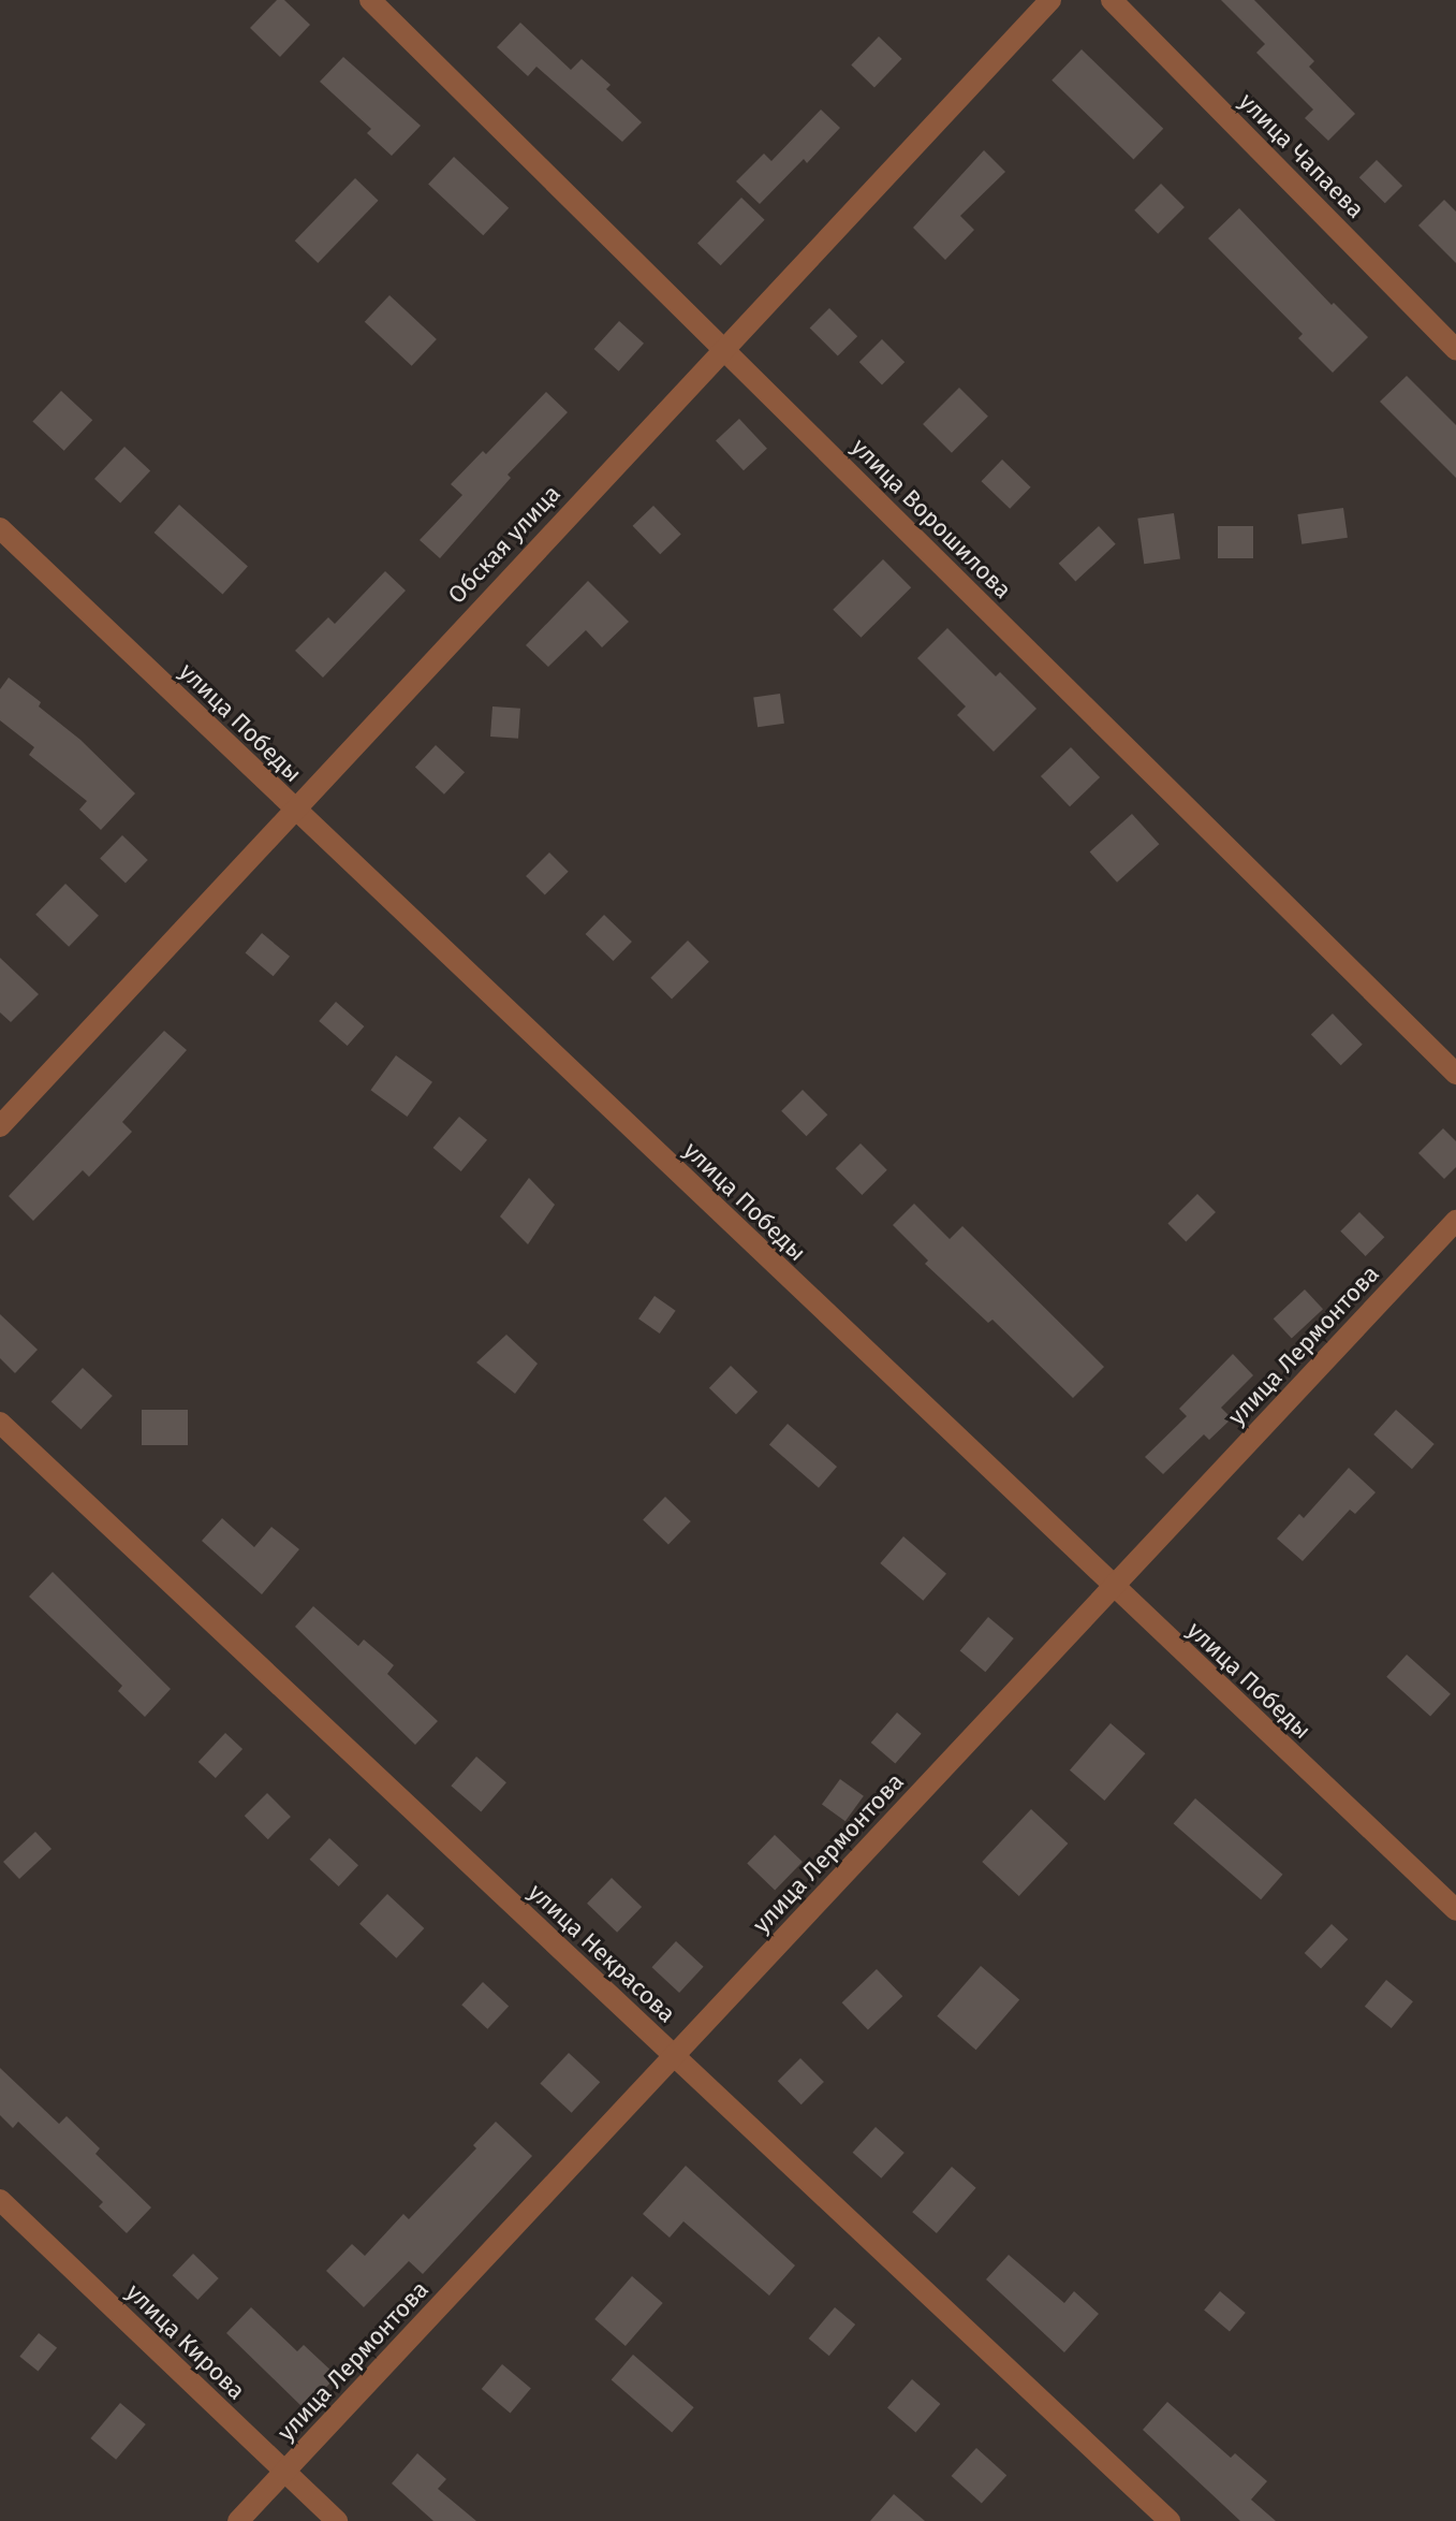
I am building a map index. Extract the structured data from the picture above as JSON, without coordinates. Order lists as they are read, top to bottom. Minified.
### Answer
{"streets":{"street":["улица Чапаева","улица Ворошилова","Обская улица","улица Победы","улица Лермонтова","улица Некрасова","улица Кирова"]},"crossings":[["улица Ворошилова","Обская улица"],["Обская улица","улица Победы"],["улица Победы","улица Лермонтова"],["улица Лермонтова","улица Некрасова"],["улица Лермонтова","улица Кирова"]]}
